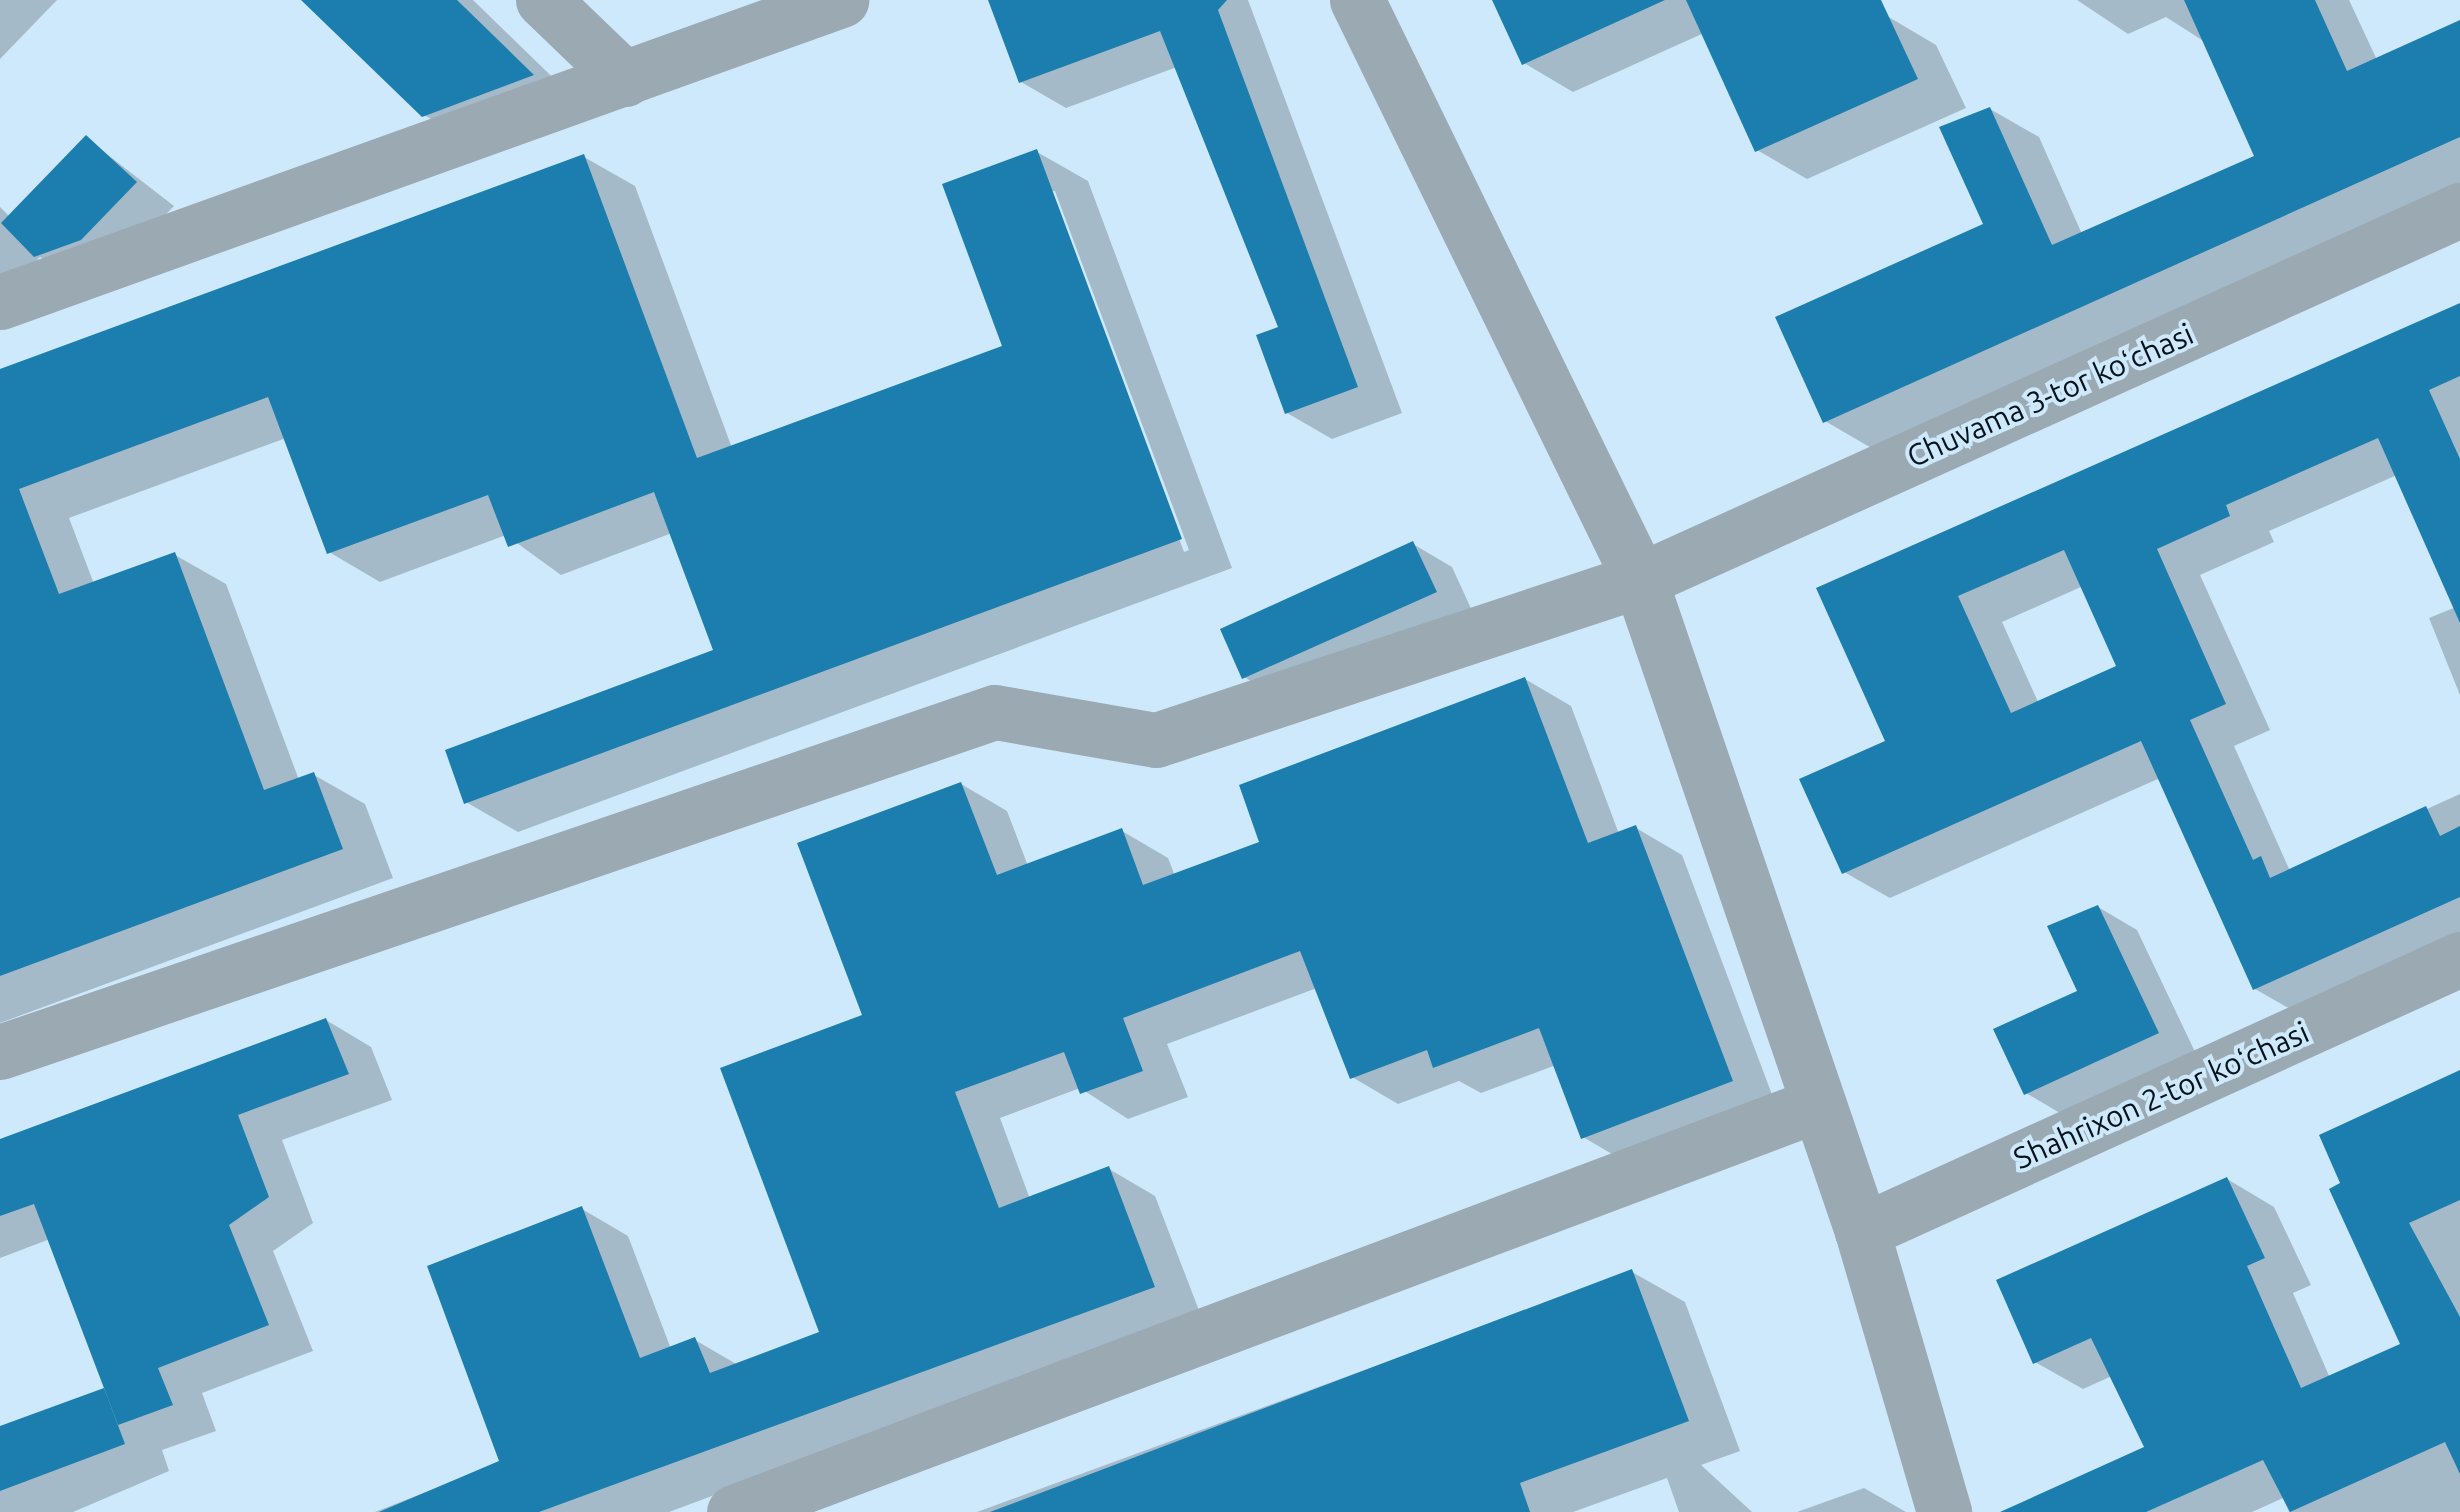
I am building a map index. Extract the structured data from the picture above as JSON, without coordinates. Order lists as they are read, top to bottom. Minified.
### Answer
{"streets":{"street":["Chuvama 3-tor koʻchasi","Shahrixon 2-tor koʻchasi"]}}
